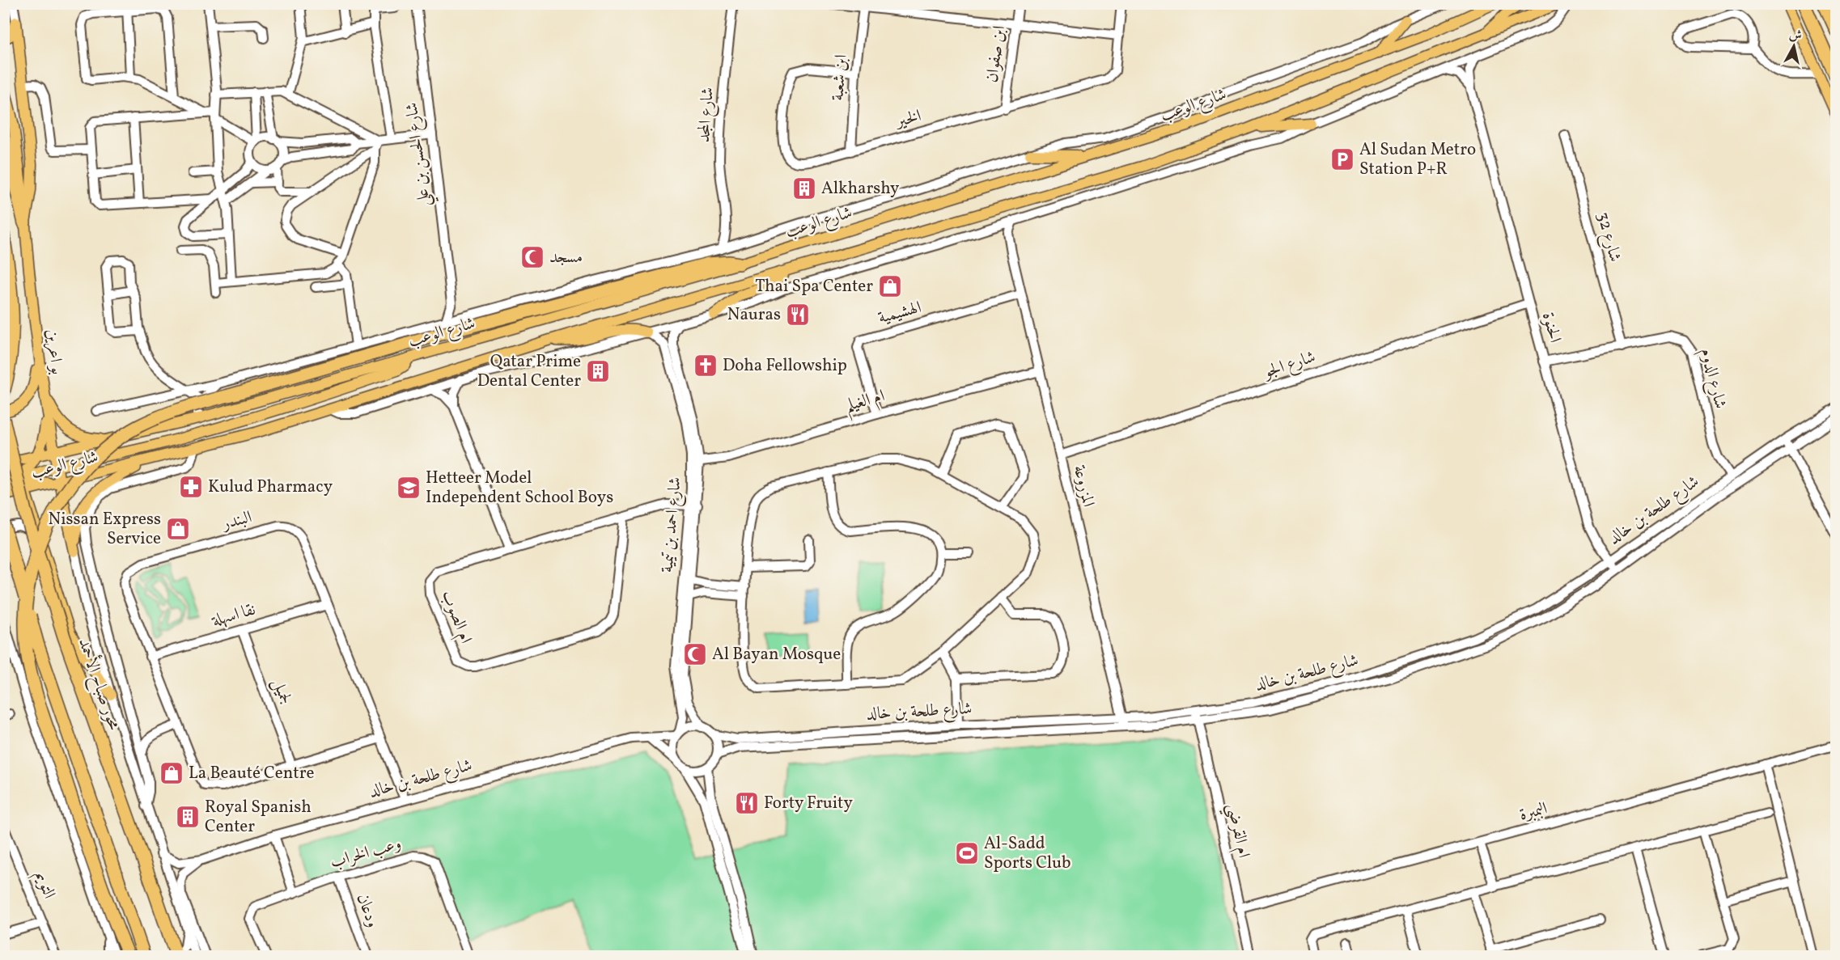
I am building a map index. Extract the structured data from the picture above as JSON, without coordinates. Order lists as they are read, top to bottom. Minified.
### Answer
{"streets":{"highway":["محور صباح الأحمد"],"main road":["شارع الوعب","بو اعرين"],"street":["ابن صفوان","ابن شعبة","شارع المجد","الخير","شارع الحسن بن علي","شارع 32","الهشيمية","الحنوة","شارع الجو","شارع الدوم","ام الغيلم","المزروعة","شارع طلحة بن خالد","البندر","شارع احمد بن تيمية","نقا اسهلة","ام الصوب","لجميل","البمبرة","ام القرضي","وعب الخراب","التويم","ودعان"]},"crossings":[["ابن صفوان","الخير"],["ابن شعبة","الخير"],["شارع الوعب","شارع المجد"],["شارع الوعب","شارع الحسن بن علي"],["شارع الوعب","الحنوة"],["شارع الوعب","بو اعرين"],["شارع الوعب","المزروعة"],["شارع الوعب","شارع احمد بن تيمية"],["شارع الوعب","محور صباح الأحمد"],["شارع 32","شارع الدوم"],["الهشيمية","ام الغيلم"],["الهشيمية","المزروعة"],["الحنوة","شارع الجو"],["الحنوة","شارع الدوم"],["الحنوة","شارع طلحة بن خالد"],["بو اعرين","محور صباح الأحمد"],["شارع الجو","المزروعة"],["شارع الدوم","شارع طلحة بن خالد"],["ام الغيلم","المزروعة"],["ام الغيلم","شارع احمد بن تيمية"],["المزروعة","شارع طلحة بن خالد"],["شارع طلحة بن خالد","البندر"],["شارع طلحة بن خالد","شارع احمد بن تيمية"],["شارع طلحة بن خالد","محور صباح الأحمد"],["شارع طلحة بن خالد","ام القرضي"],["البندر","نقا اسهلة"],["البندر","لجميل"],["شارع احمد بن تيمية","ام الصوب"],["نقا اسهلة","لجميل"],["البمبرة","ام القرضي"],["وعب الخراب","ودعان"]],"places":{"parking":["Al Sudan Metro Station P+R"],"building":["Alkharshy","Qatar Prime Dental Center","Royal Spanish Center"],"mosque":["مسجد","Al Bayan Mosque"],"shop":["Thai Spa Center","Nissan Express Service","La Beauté Centre"],"restaurant":["Nauras","Forty Fruity"],"church":["Doha Fellowship"],"pharmacy":["Kulud Pharmacy"],"school or university":["Hetteer Model Independent School Boys"],"sports":["Al-Sadd Sports Club"]},"north":"top"}
